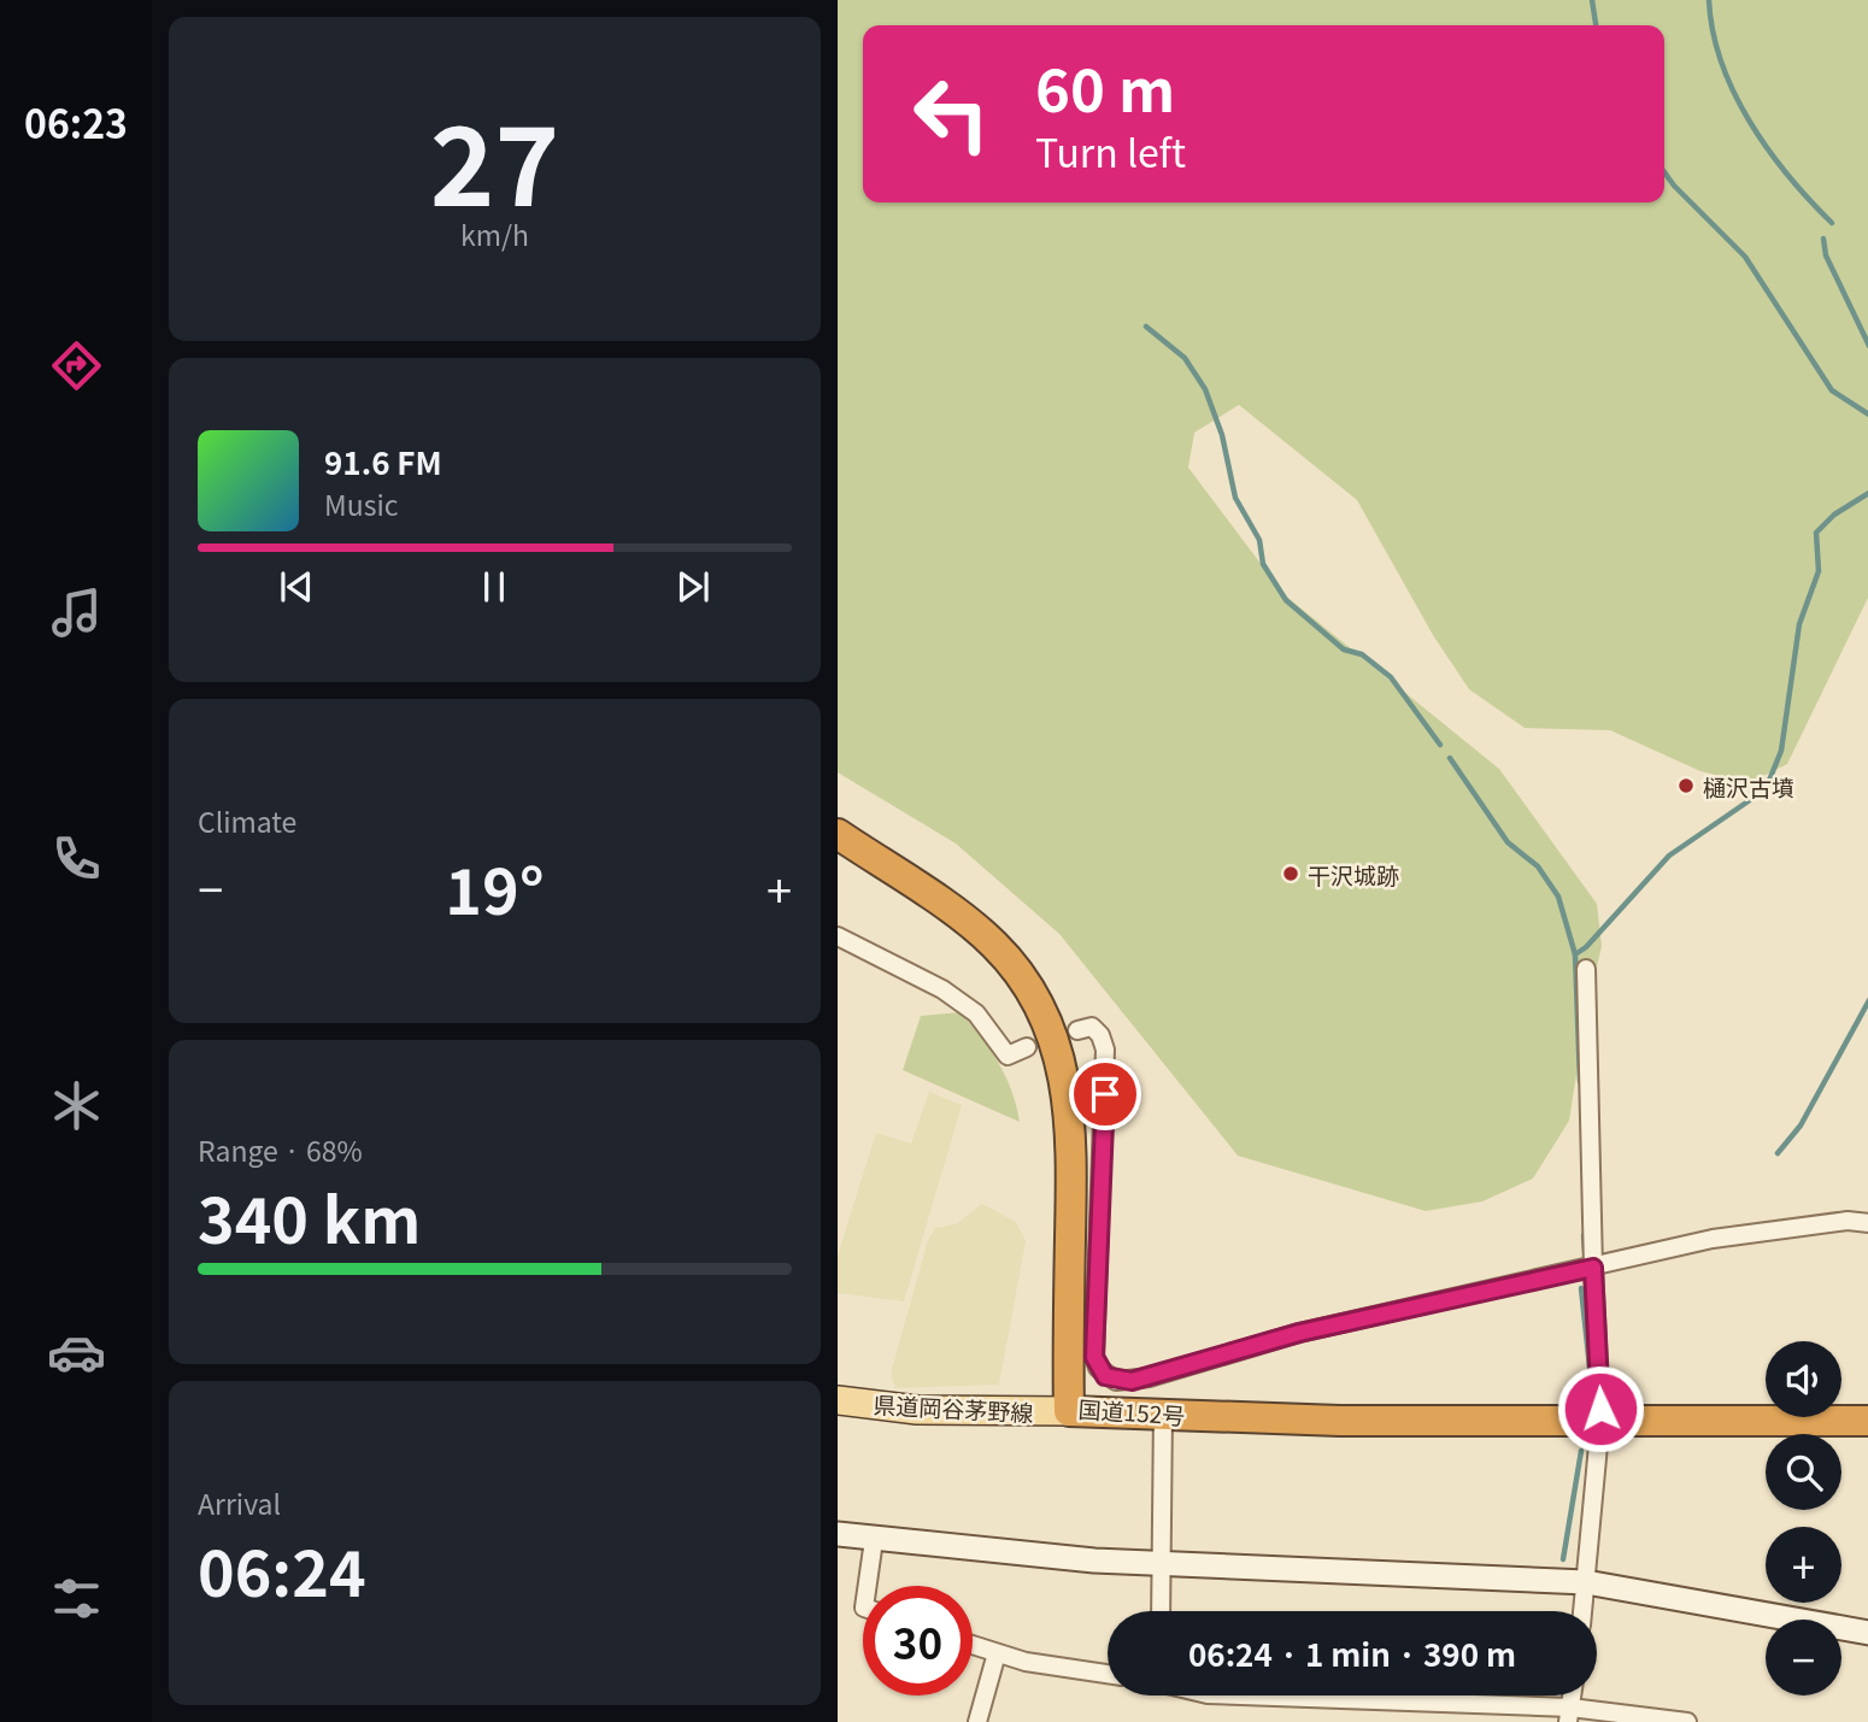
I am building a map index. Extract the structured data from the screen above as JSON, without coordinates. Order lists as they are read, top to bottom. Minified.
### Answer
{"streets":{"highway":["国道152号"],"main road":["県道岡谷茅野線"]},"crossings":[["県道岡谷茅野線","国道152号"]],"places":["樋沢古墳","干沢城跡"],"page":{"tabs":"06:23","tile":[["27","km/h"],"Climate",["Range · 68%","340 km"],["Arrival","06:24"]],"turn":["60 m","Turn left"],"song":["91.6 FM","Music"],"heat":["−","19°","+"],"map_buttons":["+","−"],"limit":"30","trip":"06:24 · 1 min · 390 m"}}
